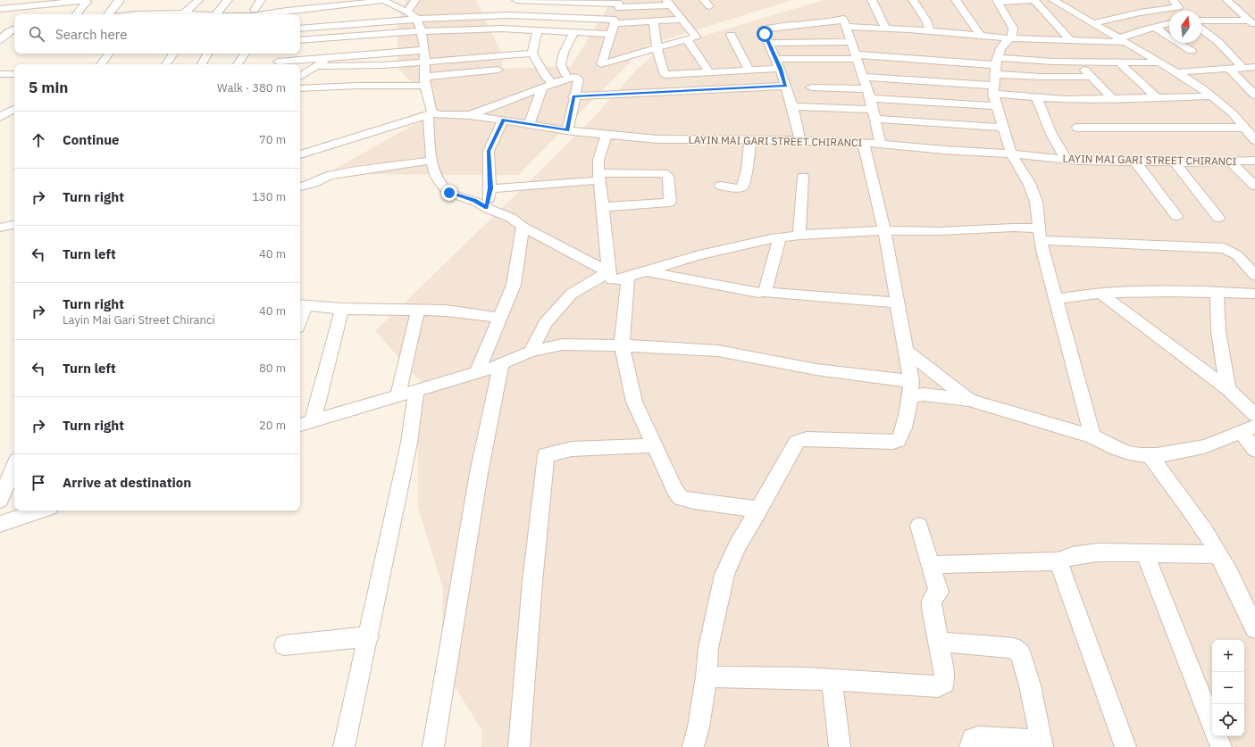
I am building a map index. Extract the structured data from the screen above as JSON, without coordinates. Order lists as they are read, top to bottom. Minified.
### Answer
{"streets":{"street":["LAYIN MAI GARI STREET CHIRANCI"]},"north":"top","page":{"search":"Search here","heading":["5 min","Walk · 380 m"],"list":[["Continue","70 m"],["Turn right","130 m"],["Turn left","40 m"],["Turn right","Layin Mai Gari Street Chiranci","40 m"],["Turn left","80 m"],["Turn right","20 m"],"Arrive at destination"],"map_buttons":["+","−"]}}
